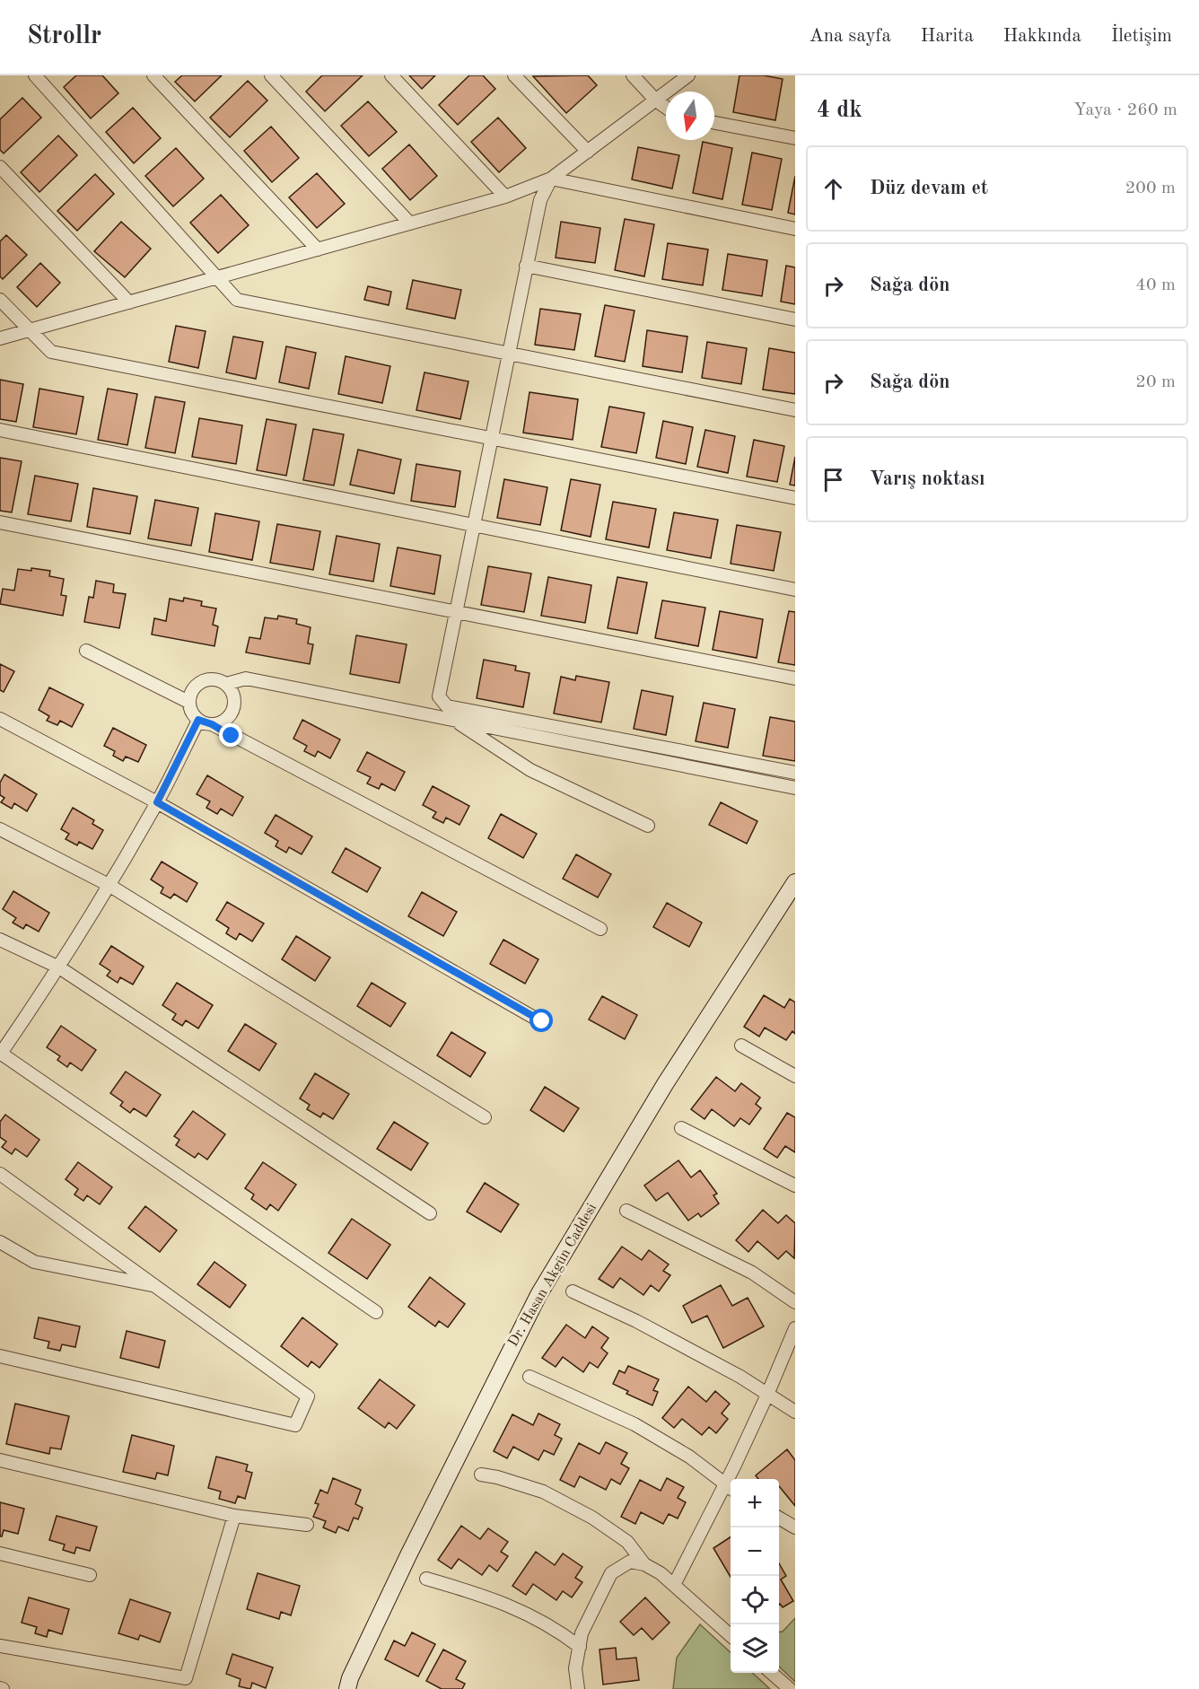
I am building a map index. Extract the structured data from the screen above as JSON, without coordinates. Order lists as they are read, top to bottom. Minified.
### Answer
{"streets":{"street":["Dr. Hasan Akgün Caddesi"]},"north":"bottom","page":{"header":"Strollr","nav":["Ana sayfa","Harita","Hakkında","İletişim"],"heading":["4 dk","Yaya · 260 m"],"list":[["Düz devam et","200 m"],["Sağa dön","40 m"],["Sağa dön","20 m"],"Varış noktası"],"map_buttons":["+","−"]}}
